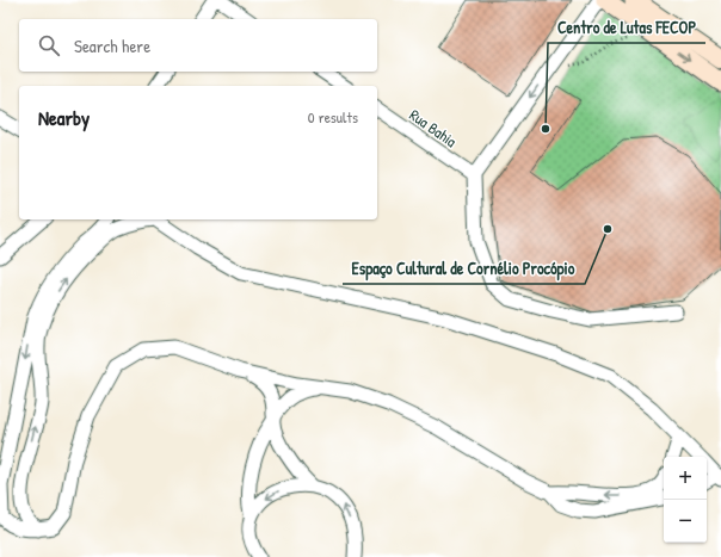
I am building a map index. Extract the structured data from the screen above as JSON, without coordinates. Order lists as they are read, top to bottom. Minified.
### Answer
{"streets":{"street":["Rua Bahia"]},"places":["Centro de Lutas FECOP","Espaço Cultural de Cornélio Procópio"],"page":{"search":"Search here","heading":["Nearby","0 results"],"map_buttons":["+","−"]}}
